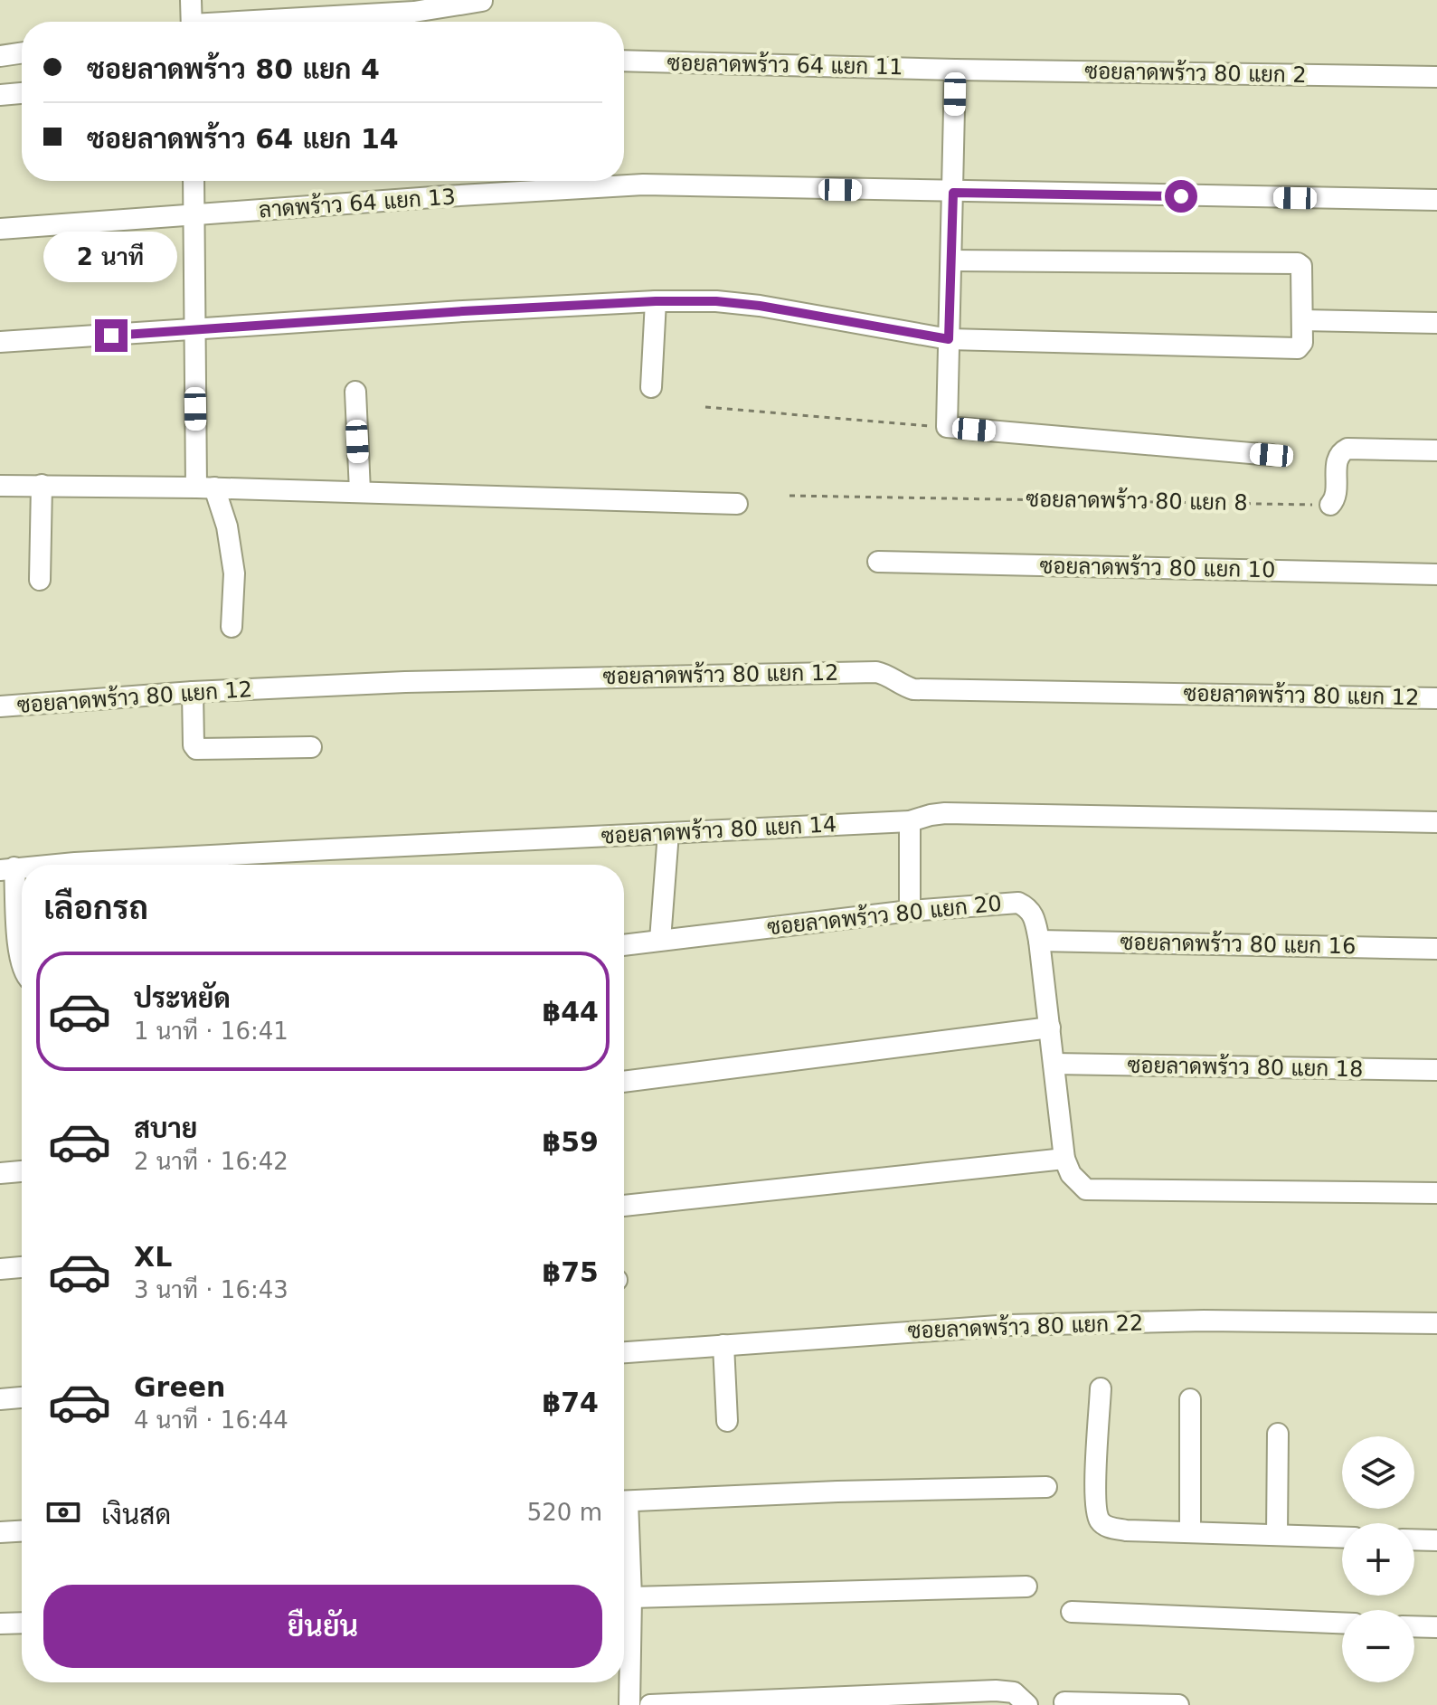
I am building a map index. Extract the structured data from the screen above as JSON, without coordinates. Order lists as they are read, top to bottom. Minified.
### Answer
{"streets":{"street":["ซอยลาดพร้าว 64 แยก 11","ซอยลาดพร้าว 80 แยก 2","ลาดพร้าว 64 แยก 13","ซอยลาดพร้าว 80 แยก 10","ซอยลาดพร้าว 80 แยก 12","ซอยลาดพร้าว 80 แยก 14","ซอยลาดพร้าว 80 แยก 20","ซอยลาดพร้าว 80 แยก 16","ซอยลาดพร้าว 80 แยก 18","ซอยลาดพร้าว 80 แยก 22"],"path":["ซอยลาดพร้าว 80 แยก 8"]},"crossings":[["ซอยลาดพร้าว 64 แยก 11","ซอยลาดพร้าว 80 แยก 2"],["ซอยลาดพร้าว 80 แยก 20","ซอยลาดพร้าว 80 แยก 16"],["ซอยลาดพร้าว 80 แยก 20","ซอยลาดพร้าว 80 แยก 18"]],"page":{"banner":["ซอยลาดพร้าว 80 แยก 4","ซอยลาดพร้าว 64 แยก 14"],"bubble":"2 นาที","heading":"เลือกรถ","list":[{"name":"ประหยัด","note":"1 นาที · 16:41","value":"฿44"},{"name":"สบาย","note":"2 นาที · 16:42","value":"฿59"},{"name":"XL","note":"3 นาที · 16:43","value":"฿75"},{"name":"Green","note":"4 นาที · 16:44","value":"฿74"}],"map_buttons":["+","−"],"pay":["เงินสด","520 m"],"buttons":"ยืนยัน"}}
